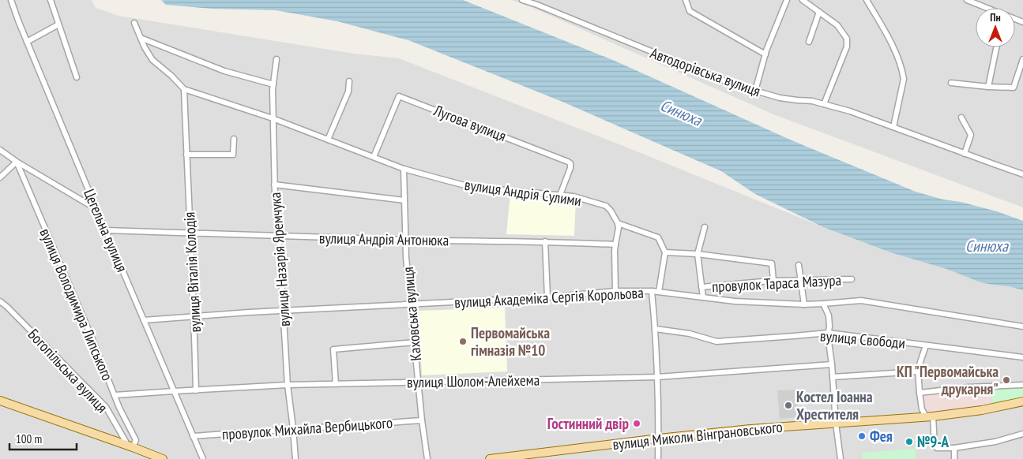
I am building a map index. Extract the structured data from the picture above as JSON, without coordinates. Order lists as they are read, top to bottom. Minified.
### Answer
{"streets":{"main road":["Богопільська вулиця","вулиця Миколи Вінграновського"],"street":["Автодорівська вулиця","Лугова вулиця","вулиця Андрія Сулими","Цегельна вулиця","вулиця Андрія Антонюка","вулиця Назарія Яремчука","вулиця Віталія Колодія","провулок Тараса Мазура","вулиця Академіка Сергія Корольова","вулиця Володимира Липського","Каховська вулиця","вулиця Свободи","вулиця Шолом-Алейхема","провулок Михайла Вербицького"]},"crossings":[["Лугова вулиця","вулиця Андрія Сулими"],["вулиця Андрія Сулими","вулиця Назарія Яремчука"],["вулиця Андрія Сулими","вулиця Віталія Колодія"],["вулиця Андрія Сулими","Каховська вулиця"],["Цегельна вулиця","вулиця Андрія Антонюка"],["Цегельна вулиця","вулиця Академіка Сергія Корольова"],["Цегельна вулиця","вулиця Шолом-Алейхема"],["Цегельна вулиця","провулок Михайла Вербицького"],["вулиця Андрія Антонюка","вулиця Назарія Яремчука"],["вулиця Андрія Антонюка","вулиця Віталія Колодія"],["вулиця Андрія Антонюка","Каховська вулиця"],["вулиця Назарія Яремчука","вулиця Академіка Сергія Корольова"],["вулиця Назарія Яремчука","вулиця Шолом-Алейхема"],["вулиця Назарія Яремчука","провулок Михайла Вербицького"],["вулиця Віталія Колодія","вулиця Академіка Сергія Корольова"],["вулиця Віталія Колодія","вулиця Шолом-Алейхема"],["вулиця Академіка Сергія Корольова","Каховська вулиця"],["вулиця Володимира Липського","Богопільська вулиця"],["вулиця Володимира Липського","вулиця Шолом-Алейхема"],["Каховська вулиця","вулиця Шолом-Алейхема"],["Каховська вулиця","провулок Михайла Вербицького"]],"water":["Синюха"],"places":["Первомайська гімназія №10","КП \"Первомайська друкарня\"","Костел Іоанна Хрестителя","Гостинний двір","Фея","№9-А"],"scale_bar":"100 m","north":"top"}
